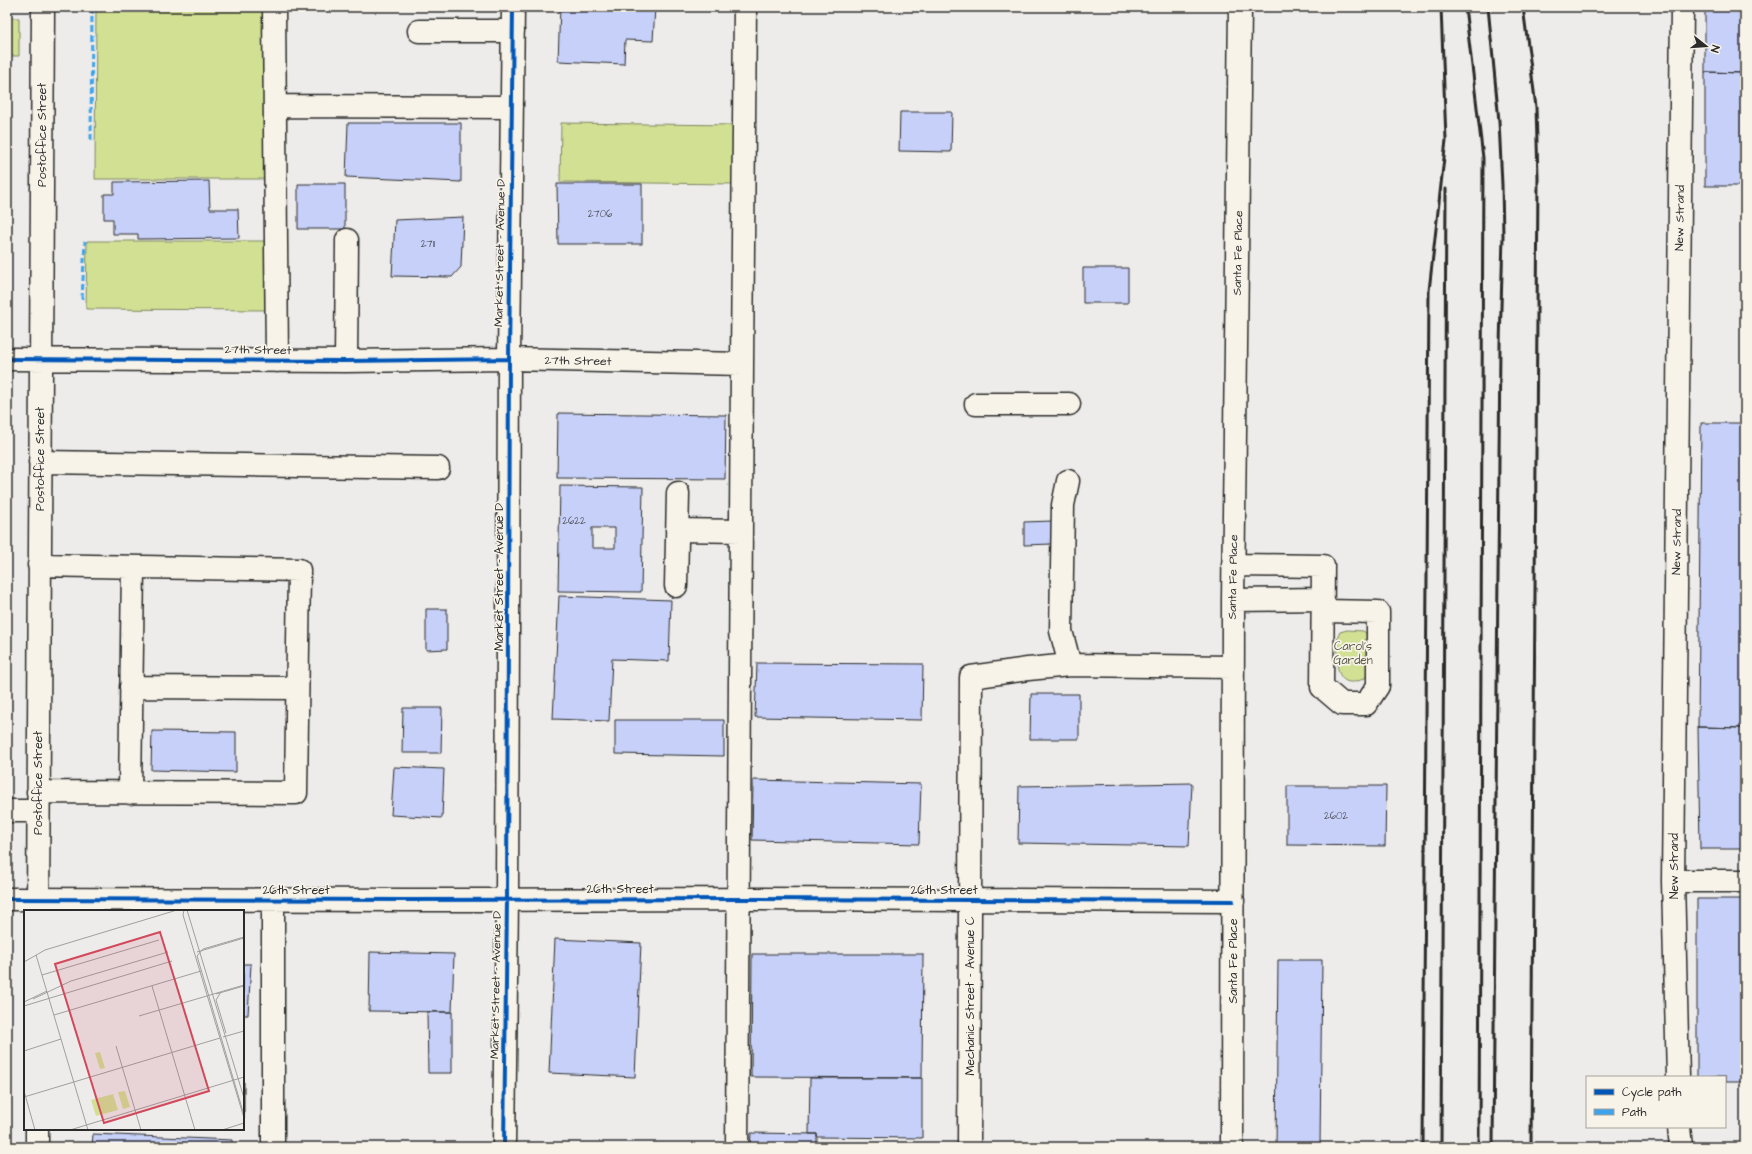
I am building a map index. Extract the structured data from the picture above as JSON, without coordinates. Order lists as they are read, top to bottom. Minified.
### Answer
{"streets":{"street":["Postoffice Street","New Strand","Market Street - Avenue D","Santa Fe Place","27th Street","26th Street","Mechanic Street - Avenue C"]},"crossings":[["Postoffice Street","27th Street"],["Postoffice Street","26th Street"],["Market Street - Avenue D","27th Street"],["Market Street - Avenue D","26th Street"],["Santa Fe Place","26th Street"],["26th Street","Mechanic Street - Avenue C"]],"parks":["Carol's Garden"],"house_numbers":["2706","2711","2622","2602"],"legend":["Cycle path","Path"],"north":"right"}
